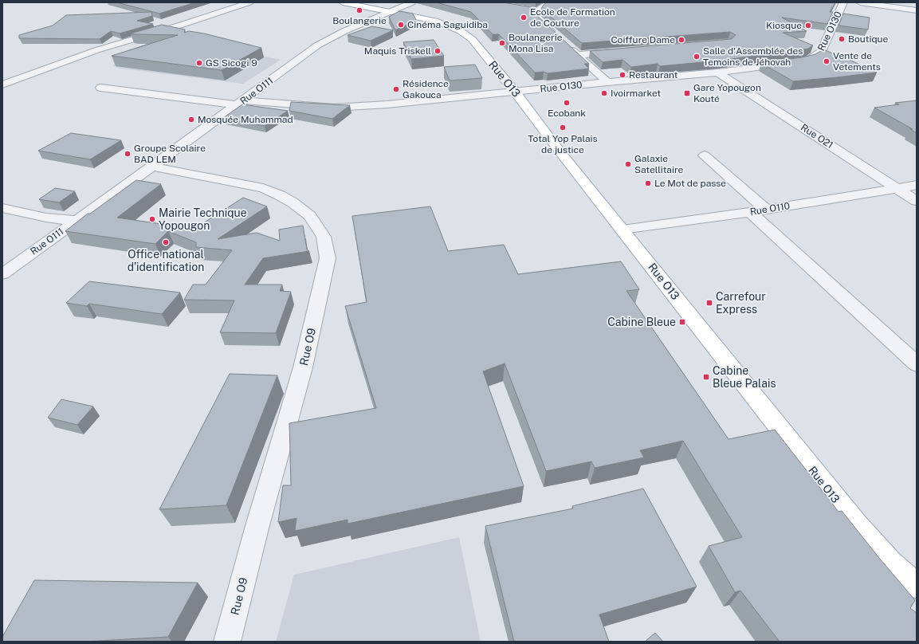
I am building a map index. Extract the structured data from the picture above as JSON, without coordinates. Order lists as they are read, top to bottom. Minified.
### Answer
{"streets":{"main road":["Rue O13"],"street":["Rue O130","Rue O111","Rue O21","Rue O110","Rue O9"]},"crossings":[["Rue O130","Rue O13"],["Rue O130","Rue O111"],["Rue O130","Rue O21"],["Rue O13","Rue O111"],["Rue O13","Rue O110"],["Rue O111","Rue O9"],["Rue O21","Rue O110"]],"places":{"other":["Boulangerie","Ecole de Formation de Couture","Cinéma Saguidiba","Kiosque","Boutique","Coiffure Dame","Boulangerie Mona Lisa","Maquis Triskell","Salle d'Assemblée des Temoins de Jéhovah","Vente de Vetements","GS Sicogi 9","Restaurant","Résidence Gakouca","Ivoirmarket","Ecobank","Mosquée Muhammad","Total Yop Palais de justice","Groupe Scolaire BAD LEM","Galaxie Satellitaire","Le Mot de passe","Mairie Technique Yopougon","Office national d’identification"],"transit":["Gare Yopougon Kouté","Carrefour Express","Cabine Bleue","Cabine Bleue Palais"]}}
